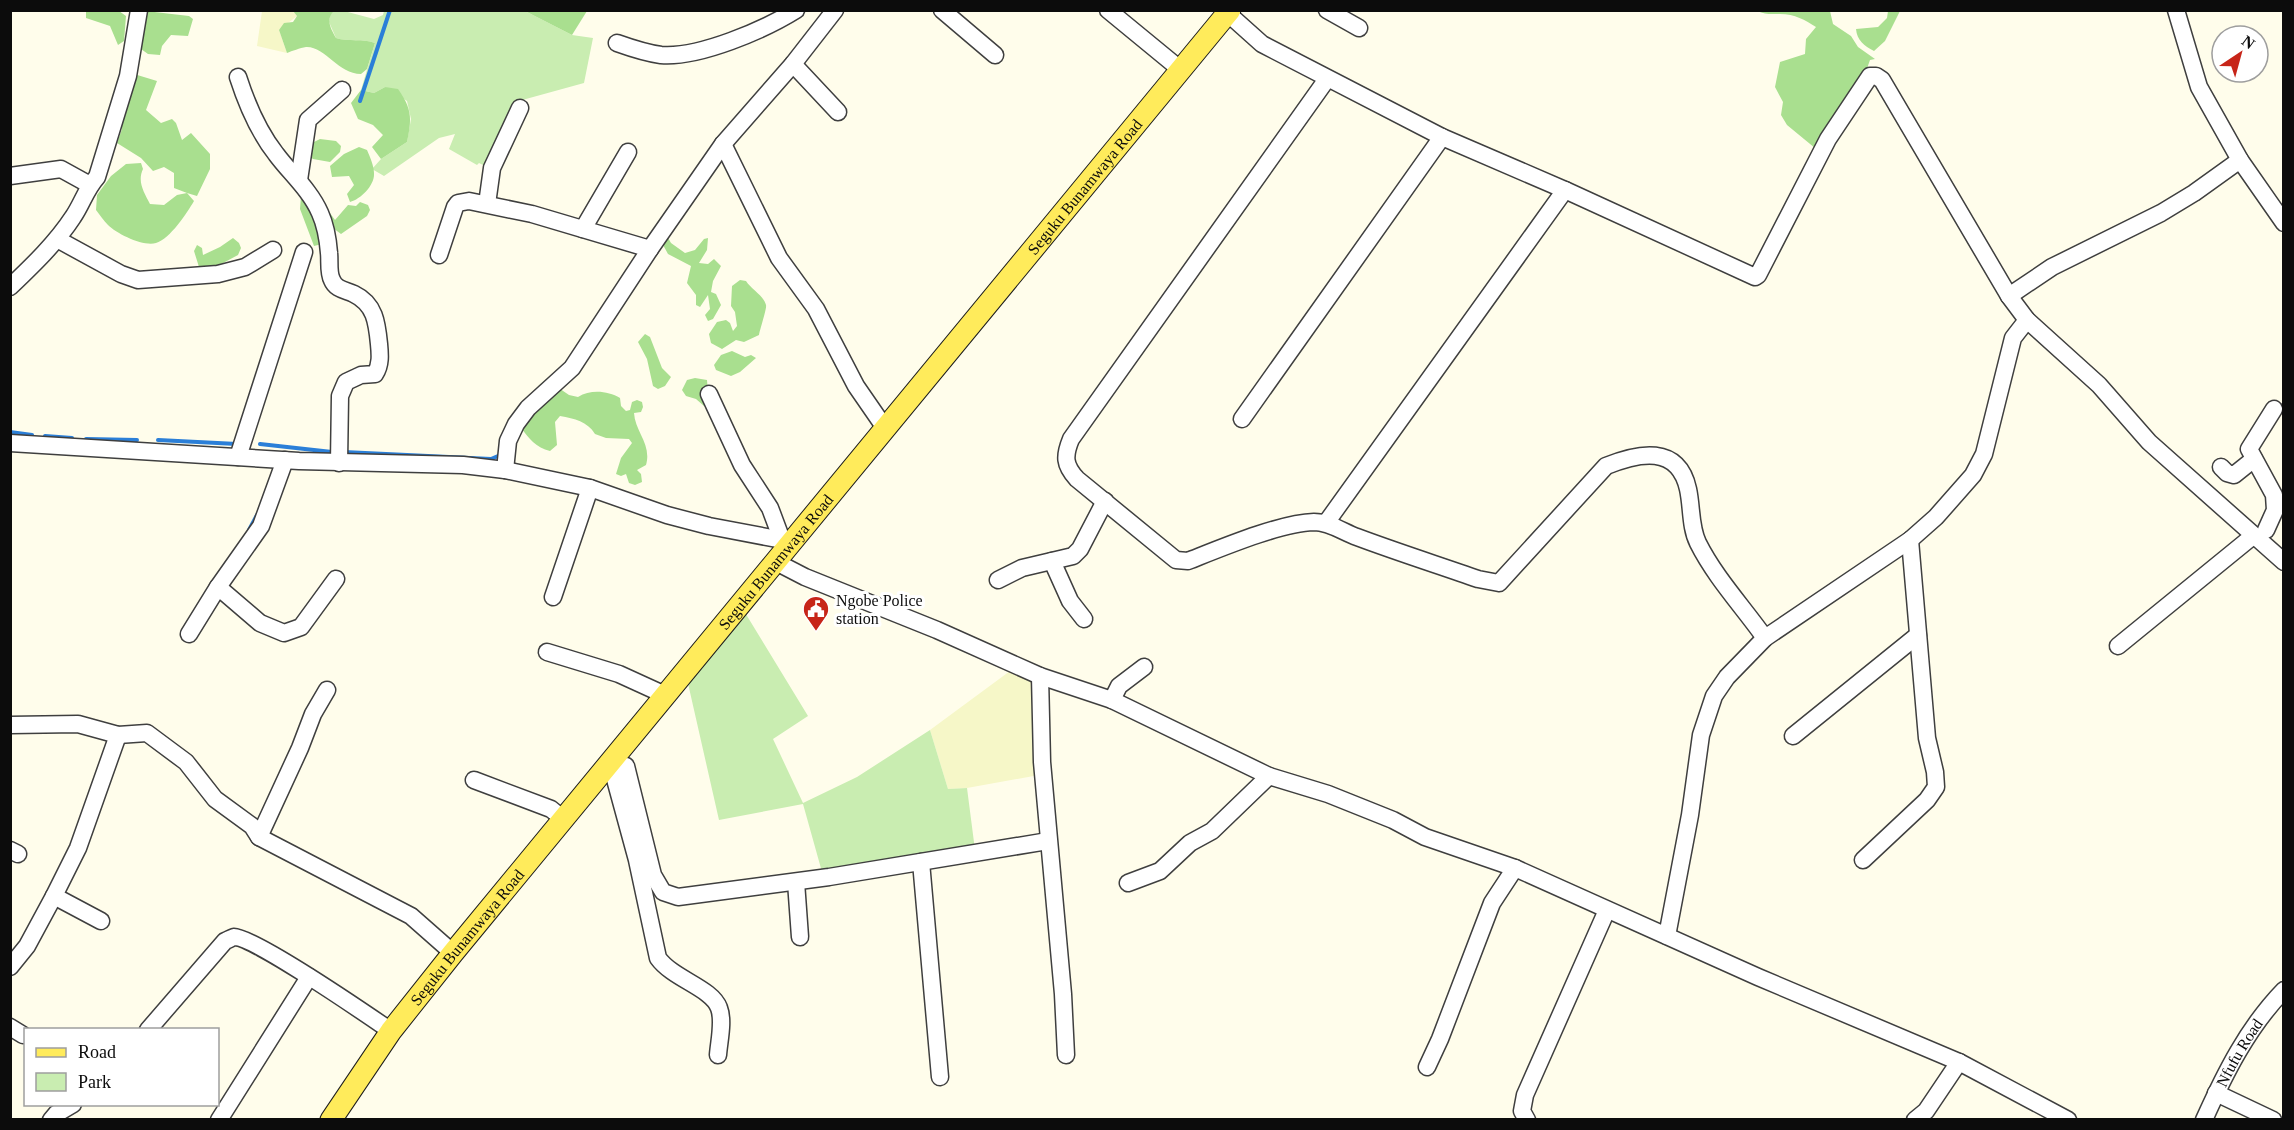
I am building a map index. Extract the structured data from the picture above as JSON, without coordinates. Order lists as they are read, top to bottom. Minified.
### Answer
{"streets":{"main road":["Seguku Bunamwaya Road"],"street":["Nfufu Road"]},"places":{"public building":["Ngobe Police station"]},"legend":["Road","Park"],"north":"top right"}
